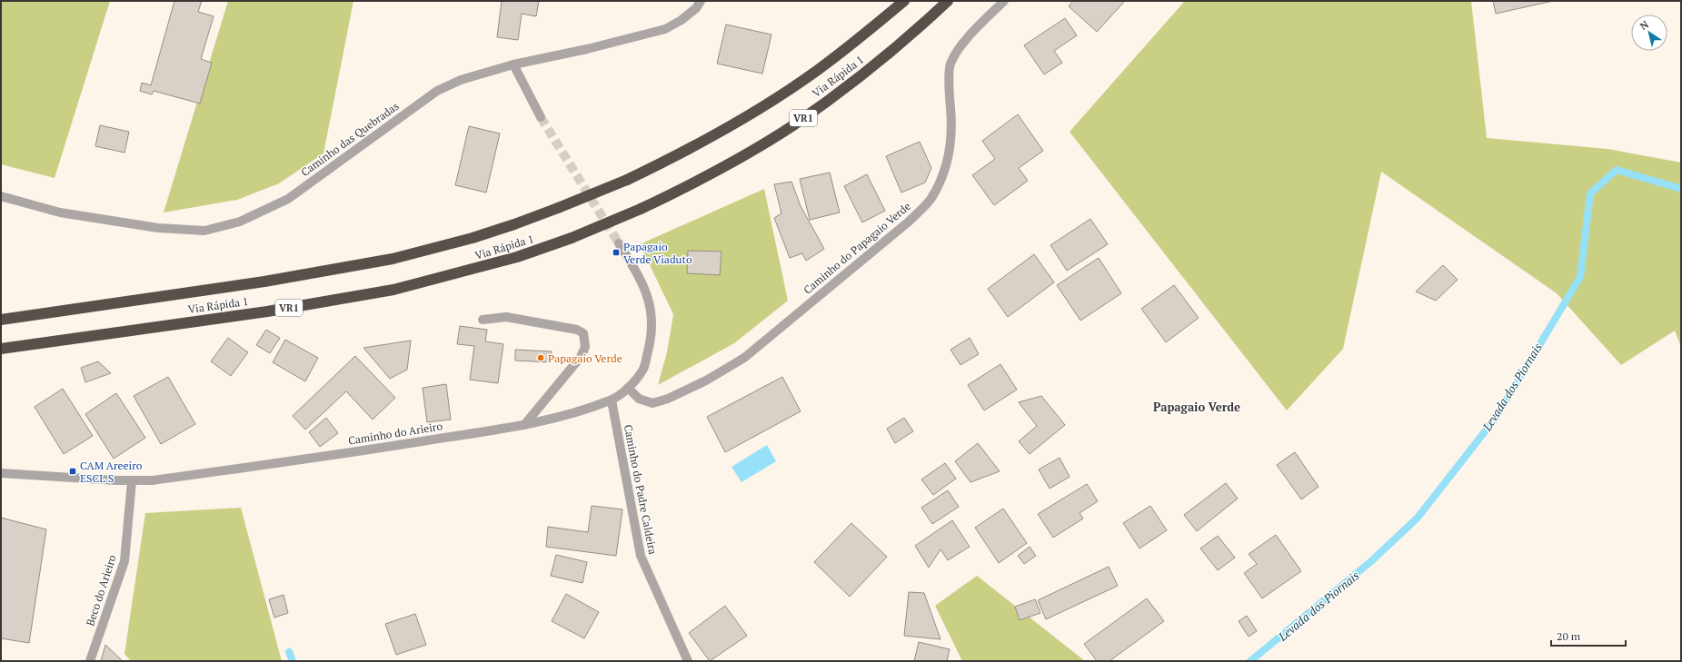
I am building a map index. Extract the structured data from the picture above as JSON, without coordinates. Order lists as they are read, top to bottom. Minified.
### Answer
{"streets":{"highway":["Via Rápida 1","VR1"],"street":["Caminho das Quebradas","Caminho do Papagaio Verde","Caminho do Arieiro","Caminho do Padre Caldeira","Beco do Arieiro"]},"crossings":[["Caminho do Papagaio Verde","Caminho do Arieiro"],["Caminho do Arieiro","Caminho do Padre Caldeira"],["Caminho do Arieiro","Beco do Arieiro"]],"districts":["Papagaio Verde"],"water":["Levada dos Piornais"],"places":{"transit":["Papagaio Verde Viaduto","CAM Areeiro ESCL S"],"other":["Papagaio Verde"]},"scale_bar":"20 m","north":"top left"}
